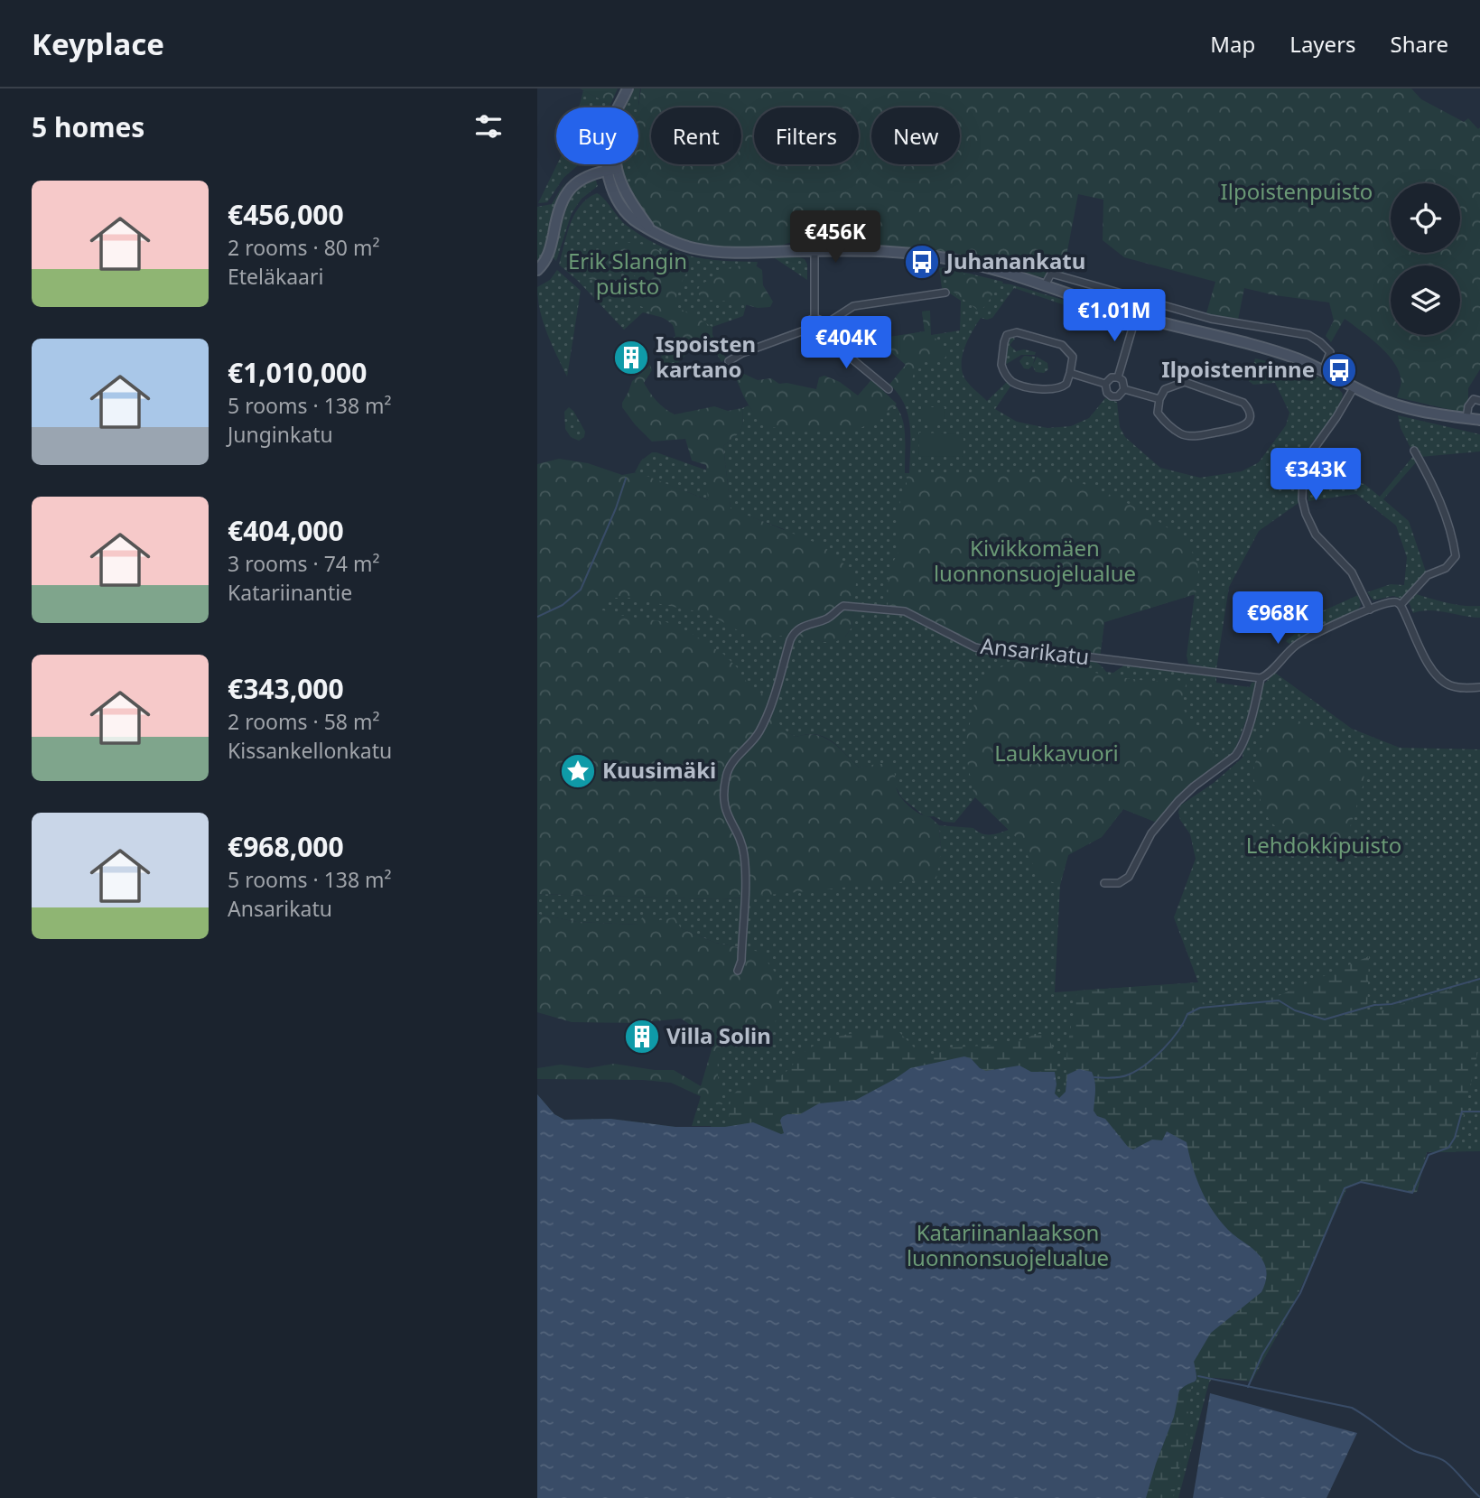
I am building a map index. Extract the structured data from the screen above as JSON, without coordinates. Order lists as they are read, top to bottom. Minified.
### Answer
{"streets":{"street":["Ansarikatu"]},"parks":["Ilpoistenpuisto","Erik Slangin puisto","Kivikkomäen luonnonsuojelualue","Laukkavuori","Lehdokkipuisto","Katariinanlaakson luonnonsuojelualue"],"places":{"bus stop":["Juhanankatu","Ilpoistenrinne"],"building":["Ispoisten kartano","Villa Solin"],"place":["Kuusimäki"]},"page":{"header":"Keyplace","nav":["Map","Layers","Share"],"heading":"5 homes","chip":["Buy","Rent","Filters","New"],"list":[{"name":"€456,000","note":"2 rooms · 80 m² · Eteläkaari"},{"name":"€1,010,000","note":"5 rooms · 138 m² · Junginkatu"},{"name":"€404,000","note":"3 rooms · 74 m² · Katariinantie"},{"name":"€343,000","note":"2 rooms · 58 m² · Kissankellonkatu"},{"name":"€968,000","note":"5 rooms · 138 m² · Ansarikatu"}],"price":["€456K","€1.01M","€404K","€343K","€968K"]}}
